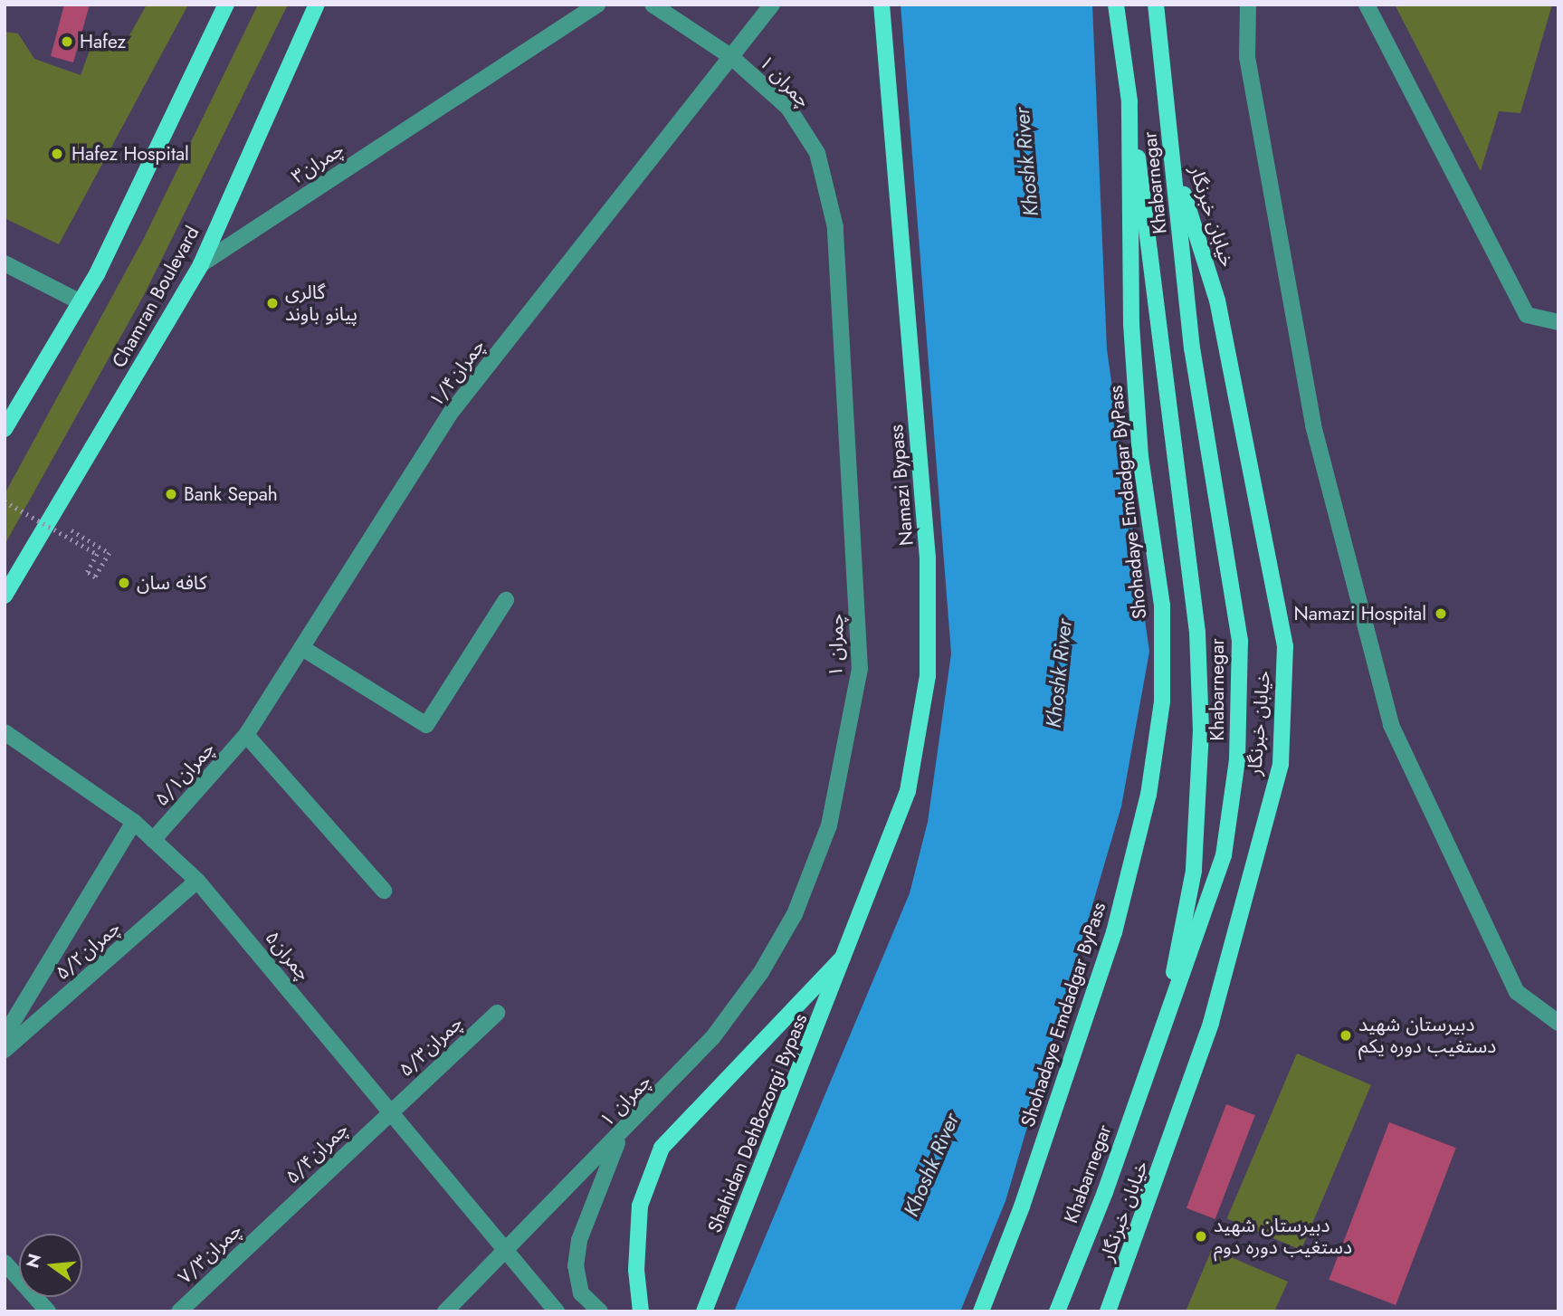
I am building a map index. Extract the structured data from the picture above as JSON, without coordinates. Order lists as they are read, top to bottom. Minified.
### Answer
{"streets":{"main road":["Khabarnegar","خیابان خبرنگار","Chamran Boulevard","Namazi Bypass","Shohadaye Emdadgar ByPass","Shahidan DehBozorgi Bypass"],"street":["چمران ۱","چمران۳","چمران۱/۴","چمران۵/۱","چمران۵/۲","چمران۵","چمران۵/۳","چمران۵/۴","چمران۷/۳"]},"crossings":[["چمران ۱","چمران۱/۴"],["چمران ۱","چمران۵"],["چمران۳","Chamran Boulevard"],["Khabarnegar","خیابان خبرنگار"],["چمران۱/۴","چمران۵/۱"],["Namazi Bypass","Shahidan DehBozorgi Bypass"],["چمران۵/۱","چمران۵"],["چمران۵/۲","چمران۵"],["چمران۵","چمران۵/۳"],["چمران۵","چمران۵/۴"],["چمران۵/۳","چمران۵/۴"],["چمران۵/۴","چمران۷/۳"]],"water":["Khoshk River"],"places":["Hafez","Hafez Hospital","گالری پیانو باوند","Bank Sepah","کافه سان","Namazi Hospital","دبیرستان شهید دستغیب دوره یکم","دبیرستان شهید دستغیب دوره دوم"],"north":"left"}
